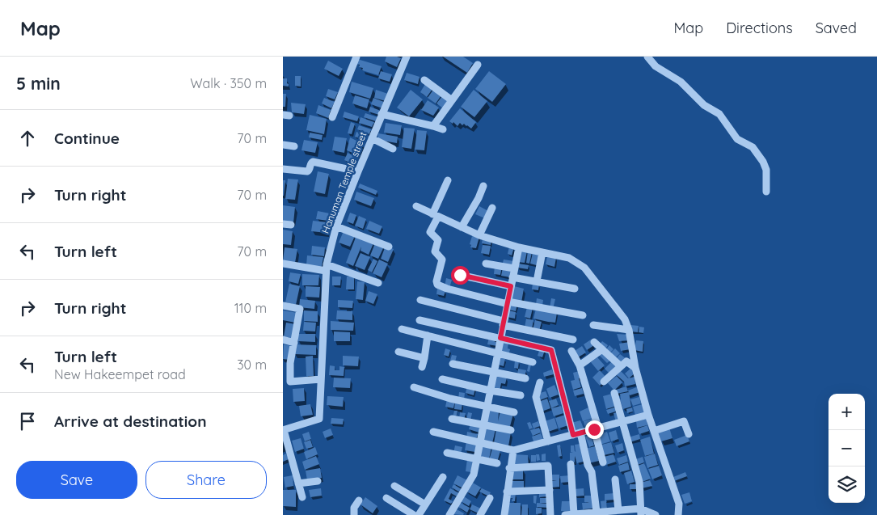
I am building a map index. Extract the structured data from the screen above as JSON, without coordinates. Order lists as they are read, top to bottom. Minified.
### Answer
{"streets":{"street":["Hanuman Temple street"]},"page":{"header":"Map","nav":["Map","Directions","Saved"],"heading":["5 min","Walk · 350 m"],"list":[["Continue","70 m"],["Turn right","70 m"],["Turn left","70 m"],["Turn right","110 m"],["Turn left","New Hakeempet road","30 m"],"Arrive at destination"],"map_buttons":["+","−"],"buttons":["Save","Share"]}}
